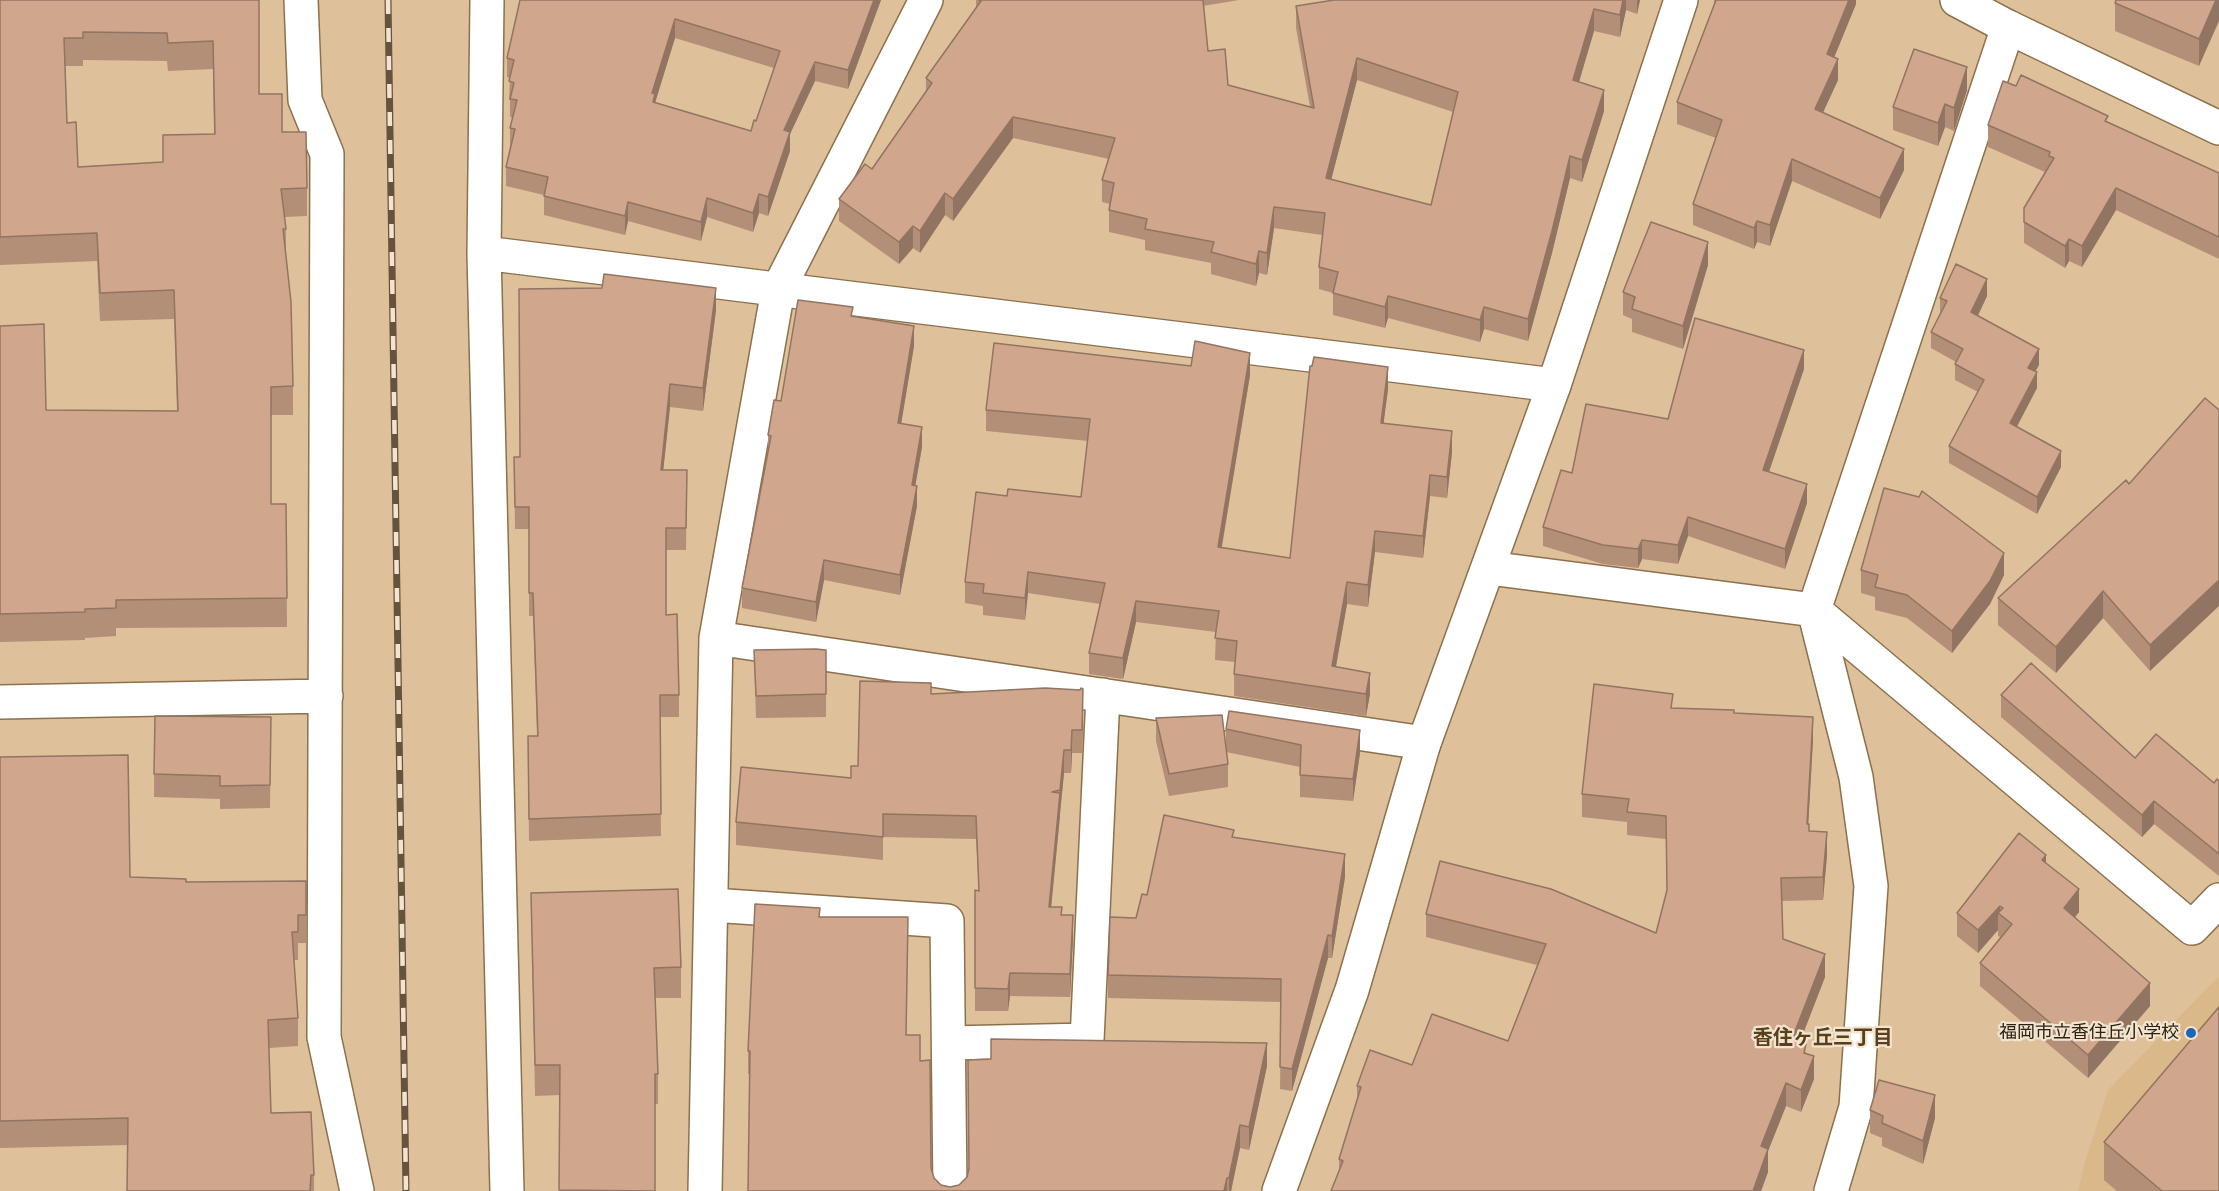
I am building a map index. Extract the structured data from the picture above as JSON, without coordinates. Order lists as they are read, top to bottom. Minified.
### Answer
{"districts":["香住ヶ丘三丁目"],"places":["福岡市立香住丘小学校"]}
